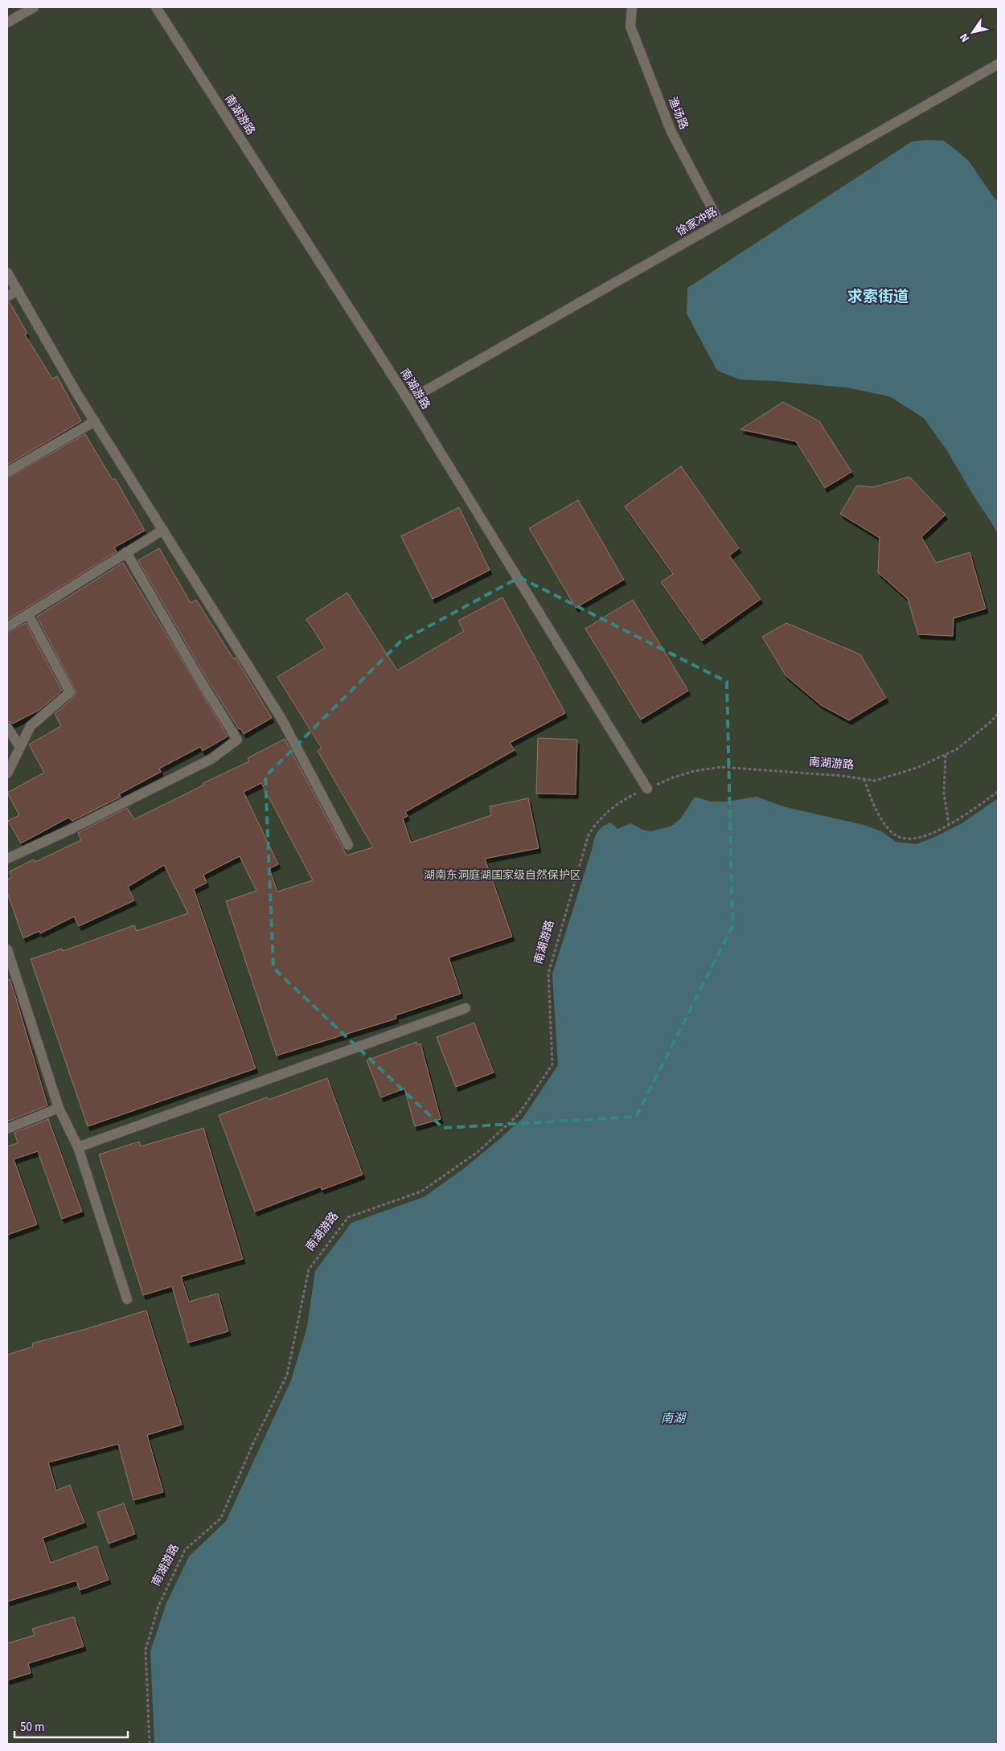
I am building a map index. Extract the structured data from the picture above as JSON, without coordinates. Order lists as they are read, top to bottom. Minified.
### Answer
{"streets":{"street":["渔场路","南湖游路","徐家冲路"]},"crossings":[["渔场路","徐家冲路"],["南湖游路","徐家冲路"]],"districts":["求索街道"],"water":["南湖"],"parks":["湖南东洞庭湖国家级自然保护区"],"scale_bar":"50 m","north":"bottom left"}
